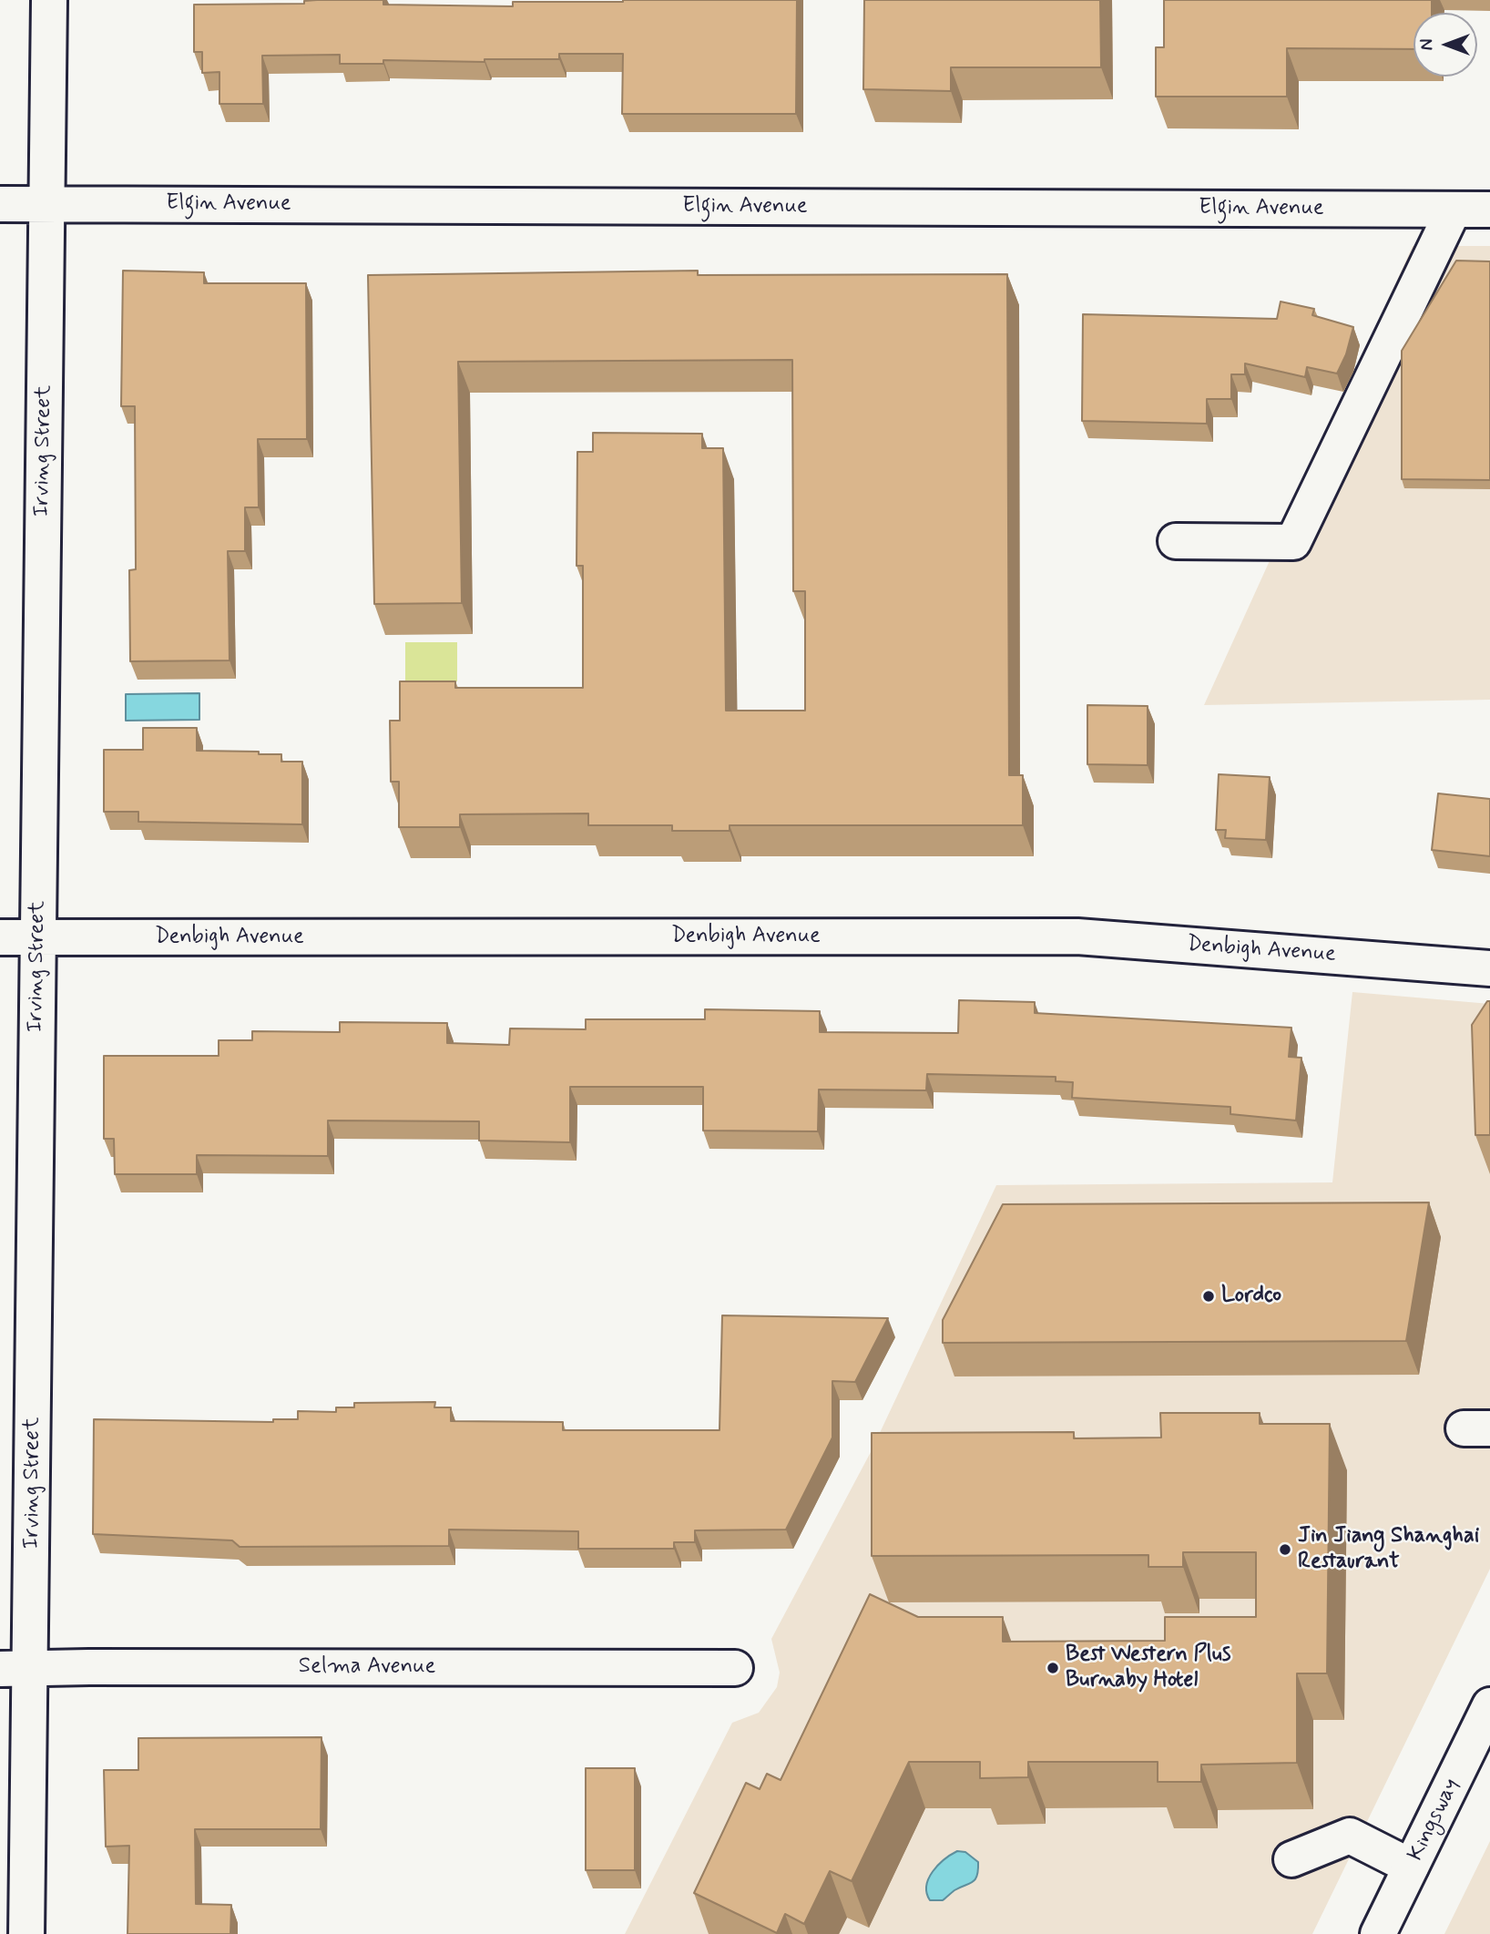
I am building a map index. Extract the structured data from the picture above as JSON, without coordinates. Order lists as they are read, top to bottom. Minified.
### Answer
{"streets":{"street":["Elgin Avenue","Irving Street","Denbigh Avenue","Selma Avenue","Kingsway"]},"crossings":[["Elgin Avenue","Irving Street"],["Irving Street","Denbigh Avenue"],["Irving Street","Selma Avenue"]],"places":["Lordco","Jin Jiang Shanghai Restaurant","Best Western Plus Burnaby Hotel"],"north":"left"}
